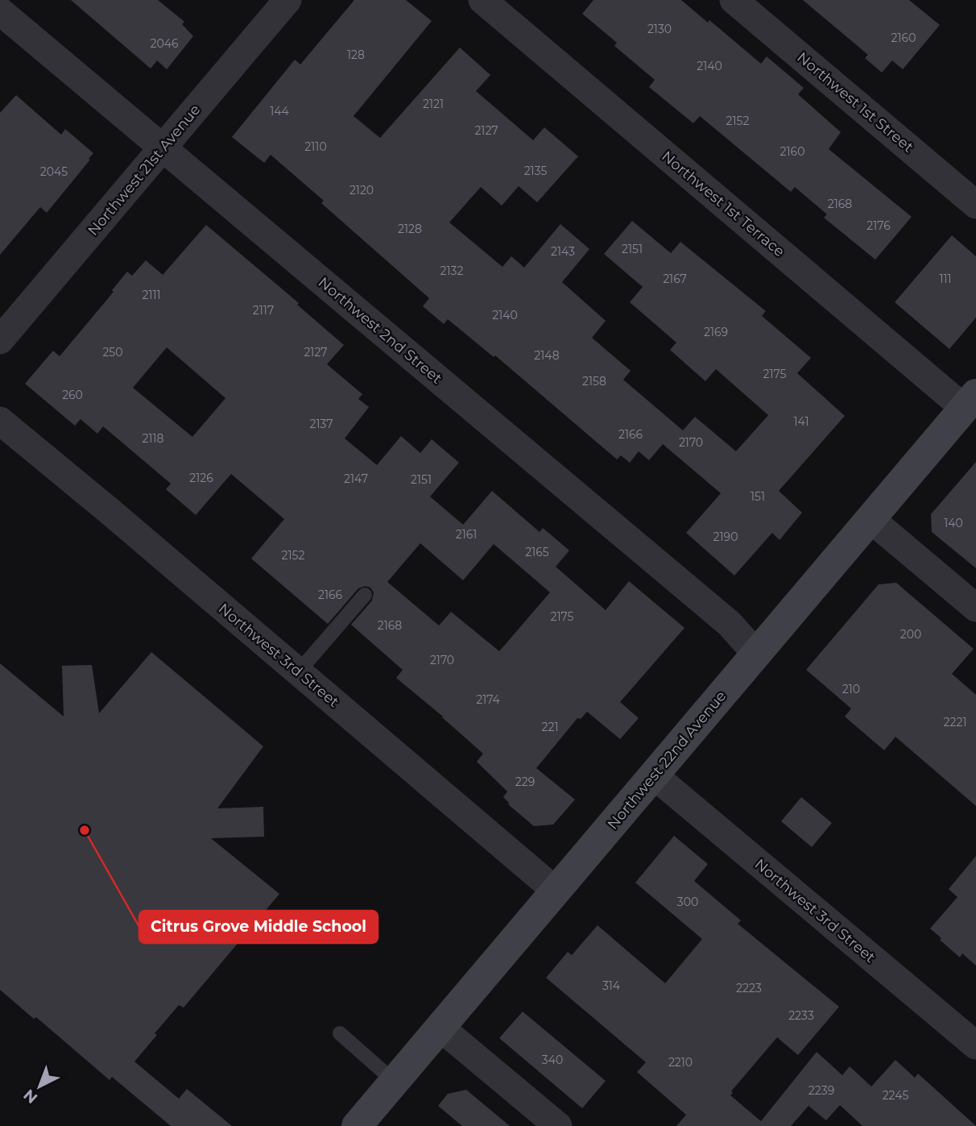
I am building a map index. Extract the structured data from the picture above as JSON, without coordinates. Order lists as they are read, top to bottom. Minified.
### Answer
{"streets":{"main road":["Northwest 22nd Avenue"],"street":["Northwest 1st Street","Northwest 21st Avenue","Northwest 1st Terrace","Northwest 2nd Street","Northwest 3rd Street"]},"crossings":[["Northwest 21st Avenue","Northwest 2nd Street"],["Northwest 1st Terrace","Northwest 22nd Avenue"],["Northwest 2nd Street","Northwest 22nd Avenue"],["Northwest 3rd Street","Northwest 22nd Avenue"]],"places":["Citrus Grove Middle School"],"house_numbers":["2130","2160","2046","128","2140","2121","144","2152","2127","2110","2160","2135","2045","2120","2168","2176","2128","2151","2143","2132","2167","111","2111","2117","2140","2169","250","2127","2148","2175","2158","260","141","2137","2166","2118","2170","2126","2147","2151","151","140","2161","2190","2165","2152","2166","2175","2168","200","2170","210","2174","2221","221","229","300","314","2223","2233","340","2210","2239","2245"],"north":"bottom left"}
